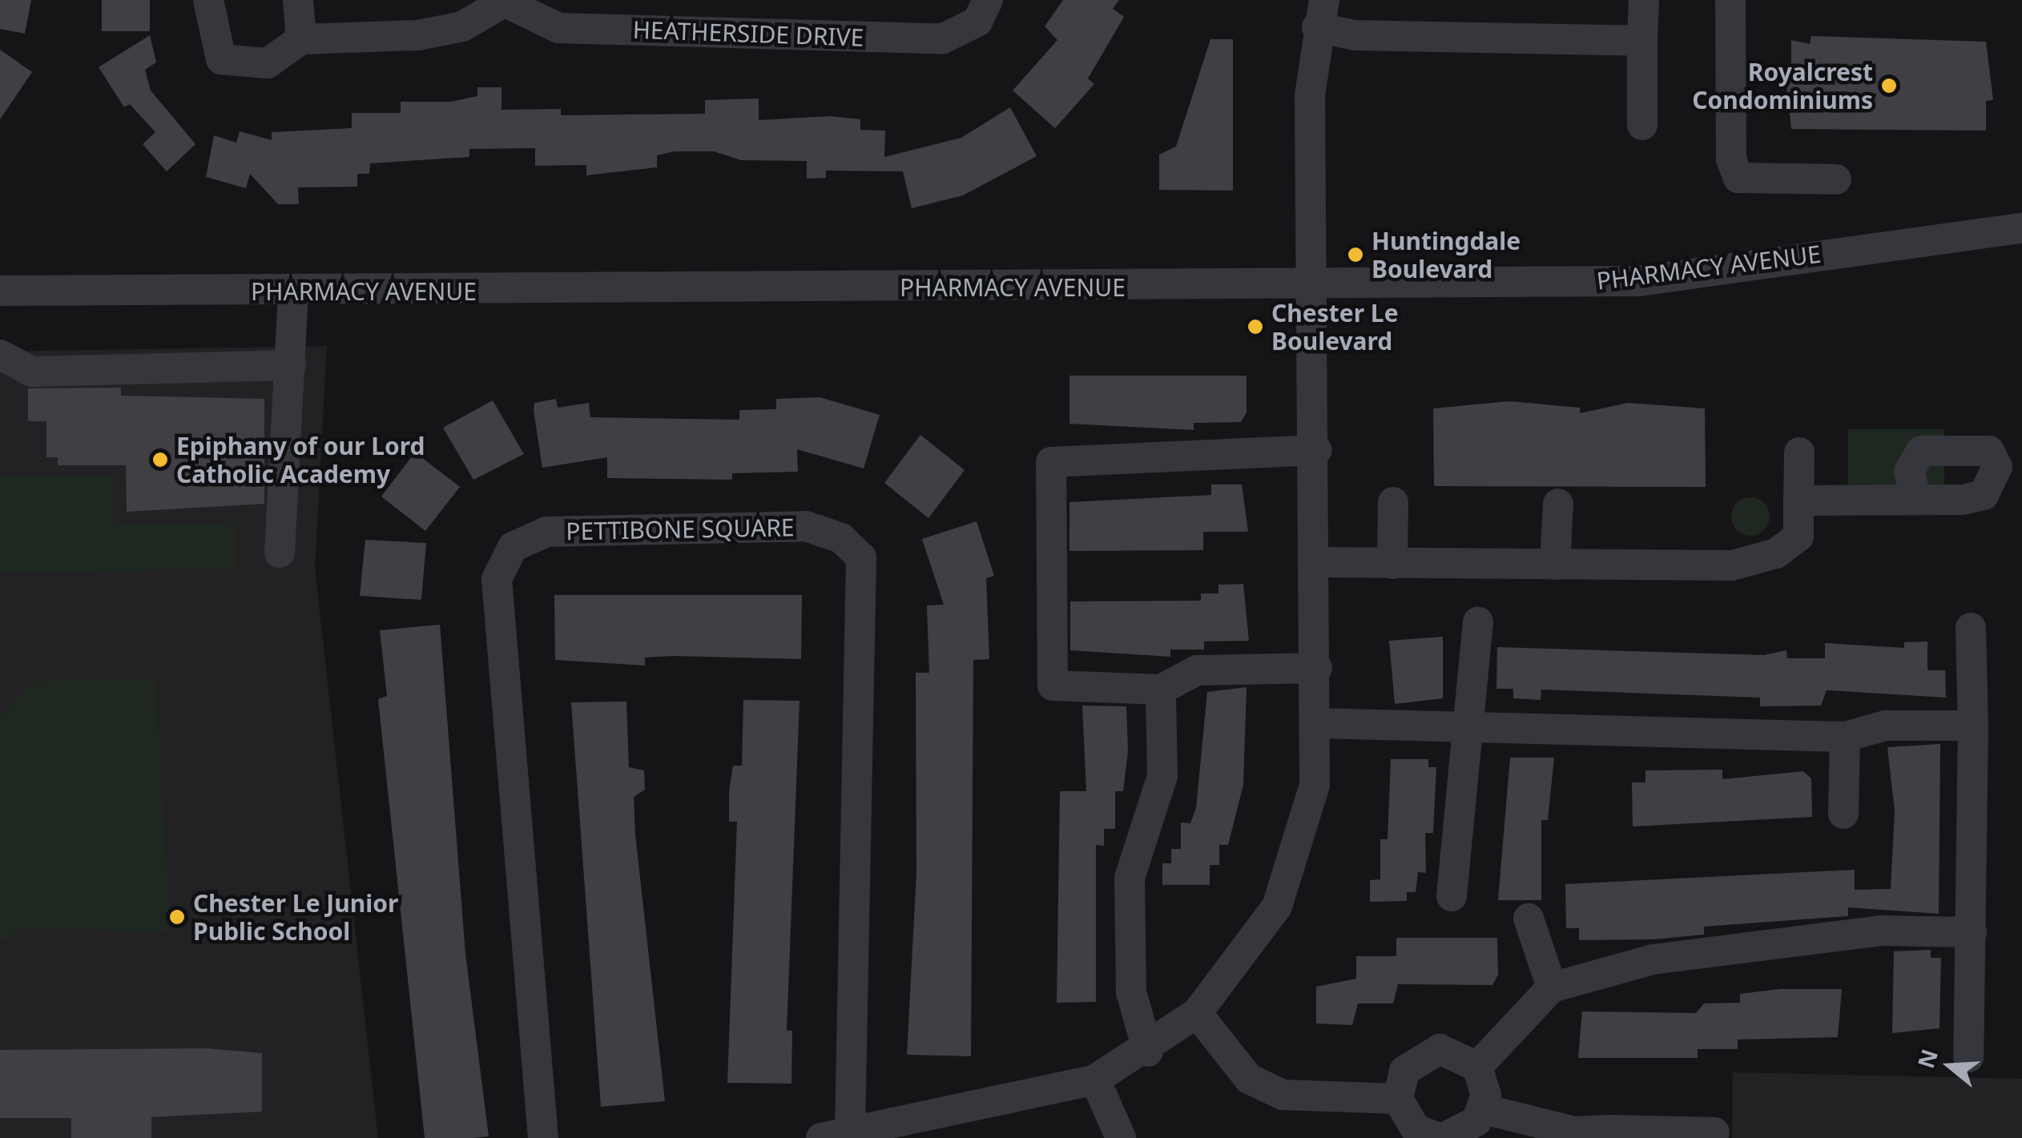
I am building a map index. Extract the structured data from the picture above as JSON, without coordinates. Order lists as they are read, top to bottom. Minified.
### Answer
{"streets":{"street":["HEATHERSIDE DRIVE","PHARMACY AVENUE","PETTIBONE SQUARE"]},"places":["Royalcrest Condominiums","Huntingdale Boulevard","Chester Le Boulevard","Epiphany of our Lord Catholic Academy","Chester Le Junior Public School"],"north":"left"}
